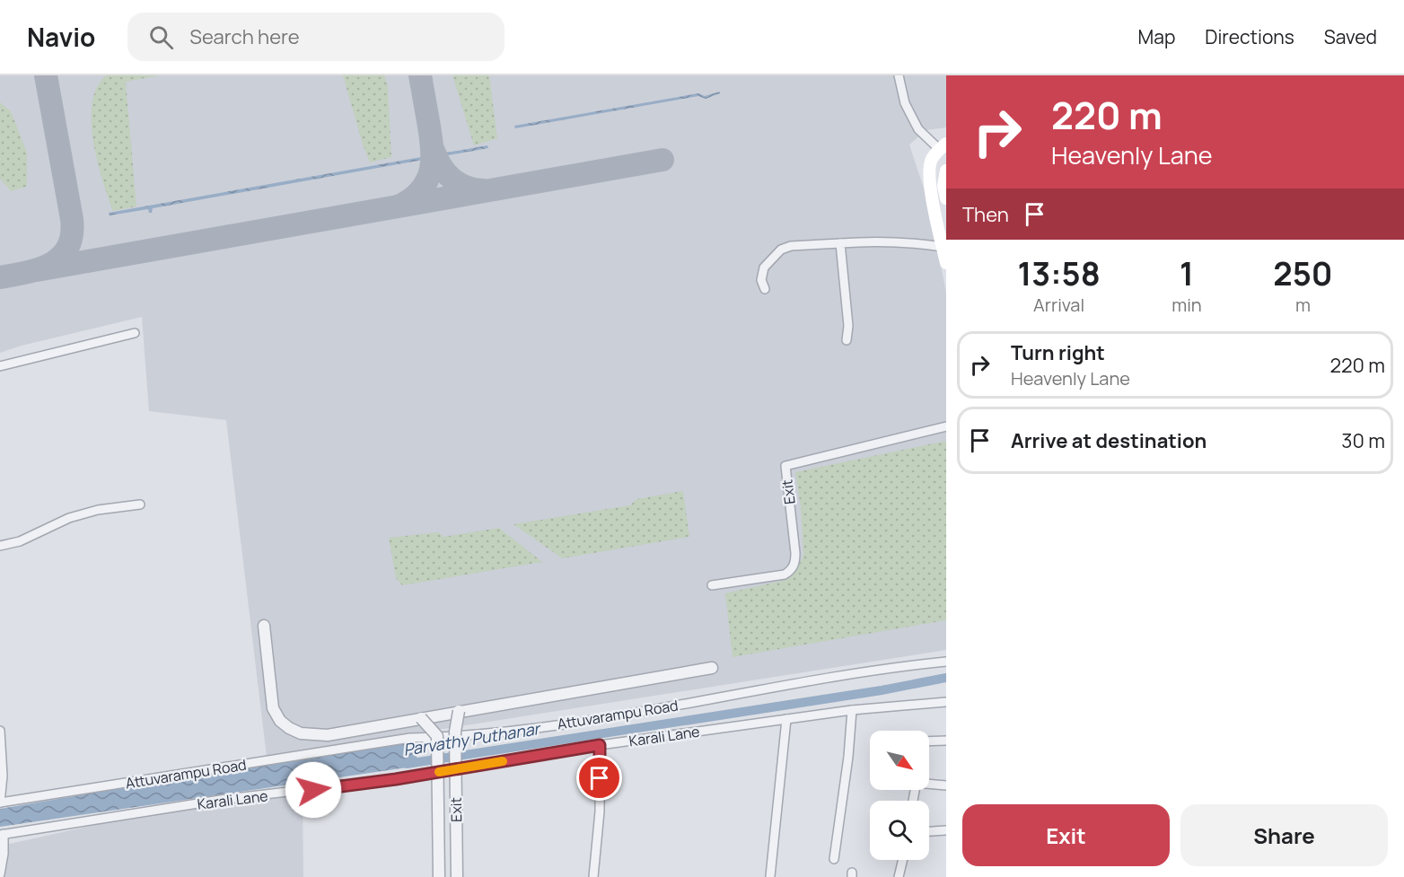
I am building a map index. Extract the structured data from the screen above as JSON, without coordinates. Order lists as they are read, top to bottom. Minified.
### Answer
{"streets":{"street":["Exit","Attuvarampu Road","Karali Lane"]},"water":["Parvathy Puthanar"],"north":"bottom right","page":{"header":"Navio","search":"Search here","nav":["Map","Directions","Saved"],"turn":["220 m","Heavenly Lane"],"then":"Then","eta":["13:58","Arrival","1","min","250","m"],"list":[{"name":"Turn right","note":"Heavenly Lane","value":"220 m"},{"name":"Arrive at destination","value":"30 m"}],"buttons":["Exit","Share"]}}
